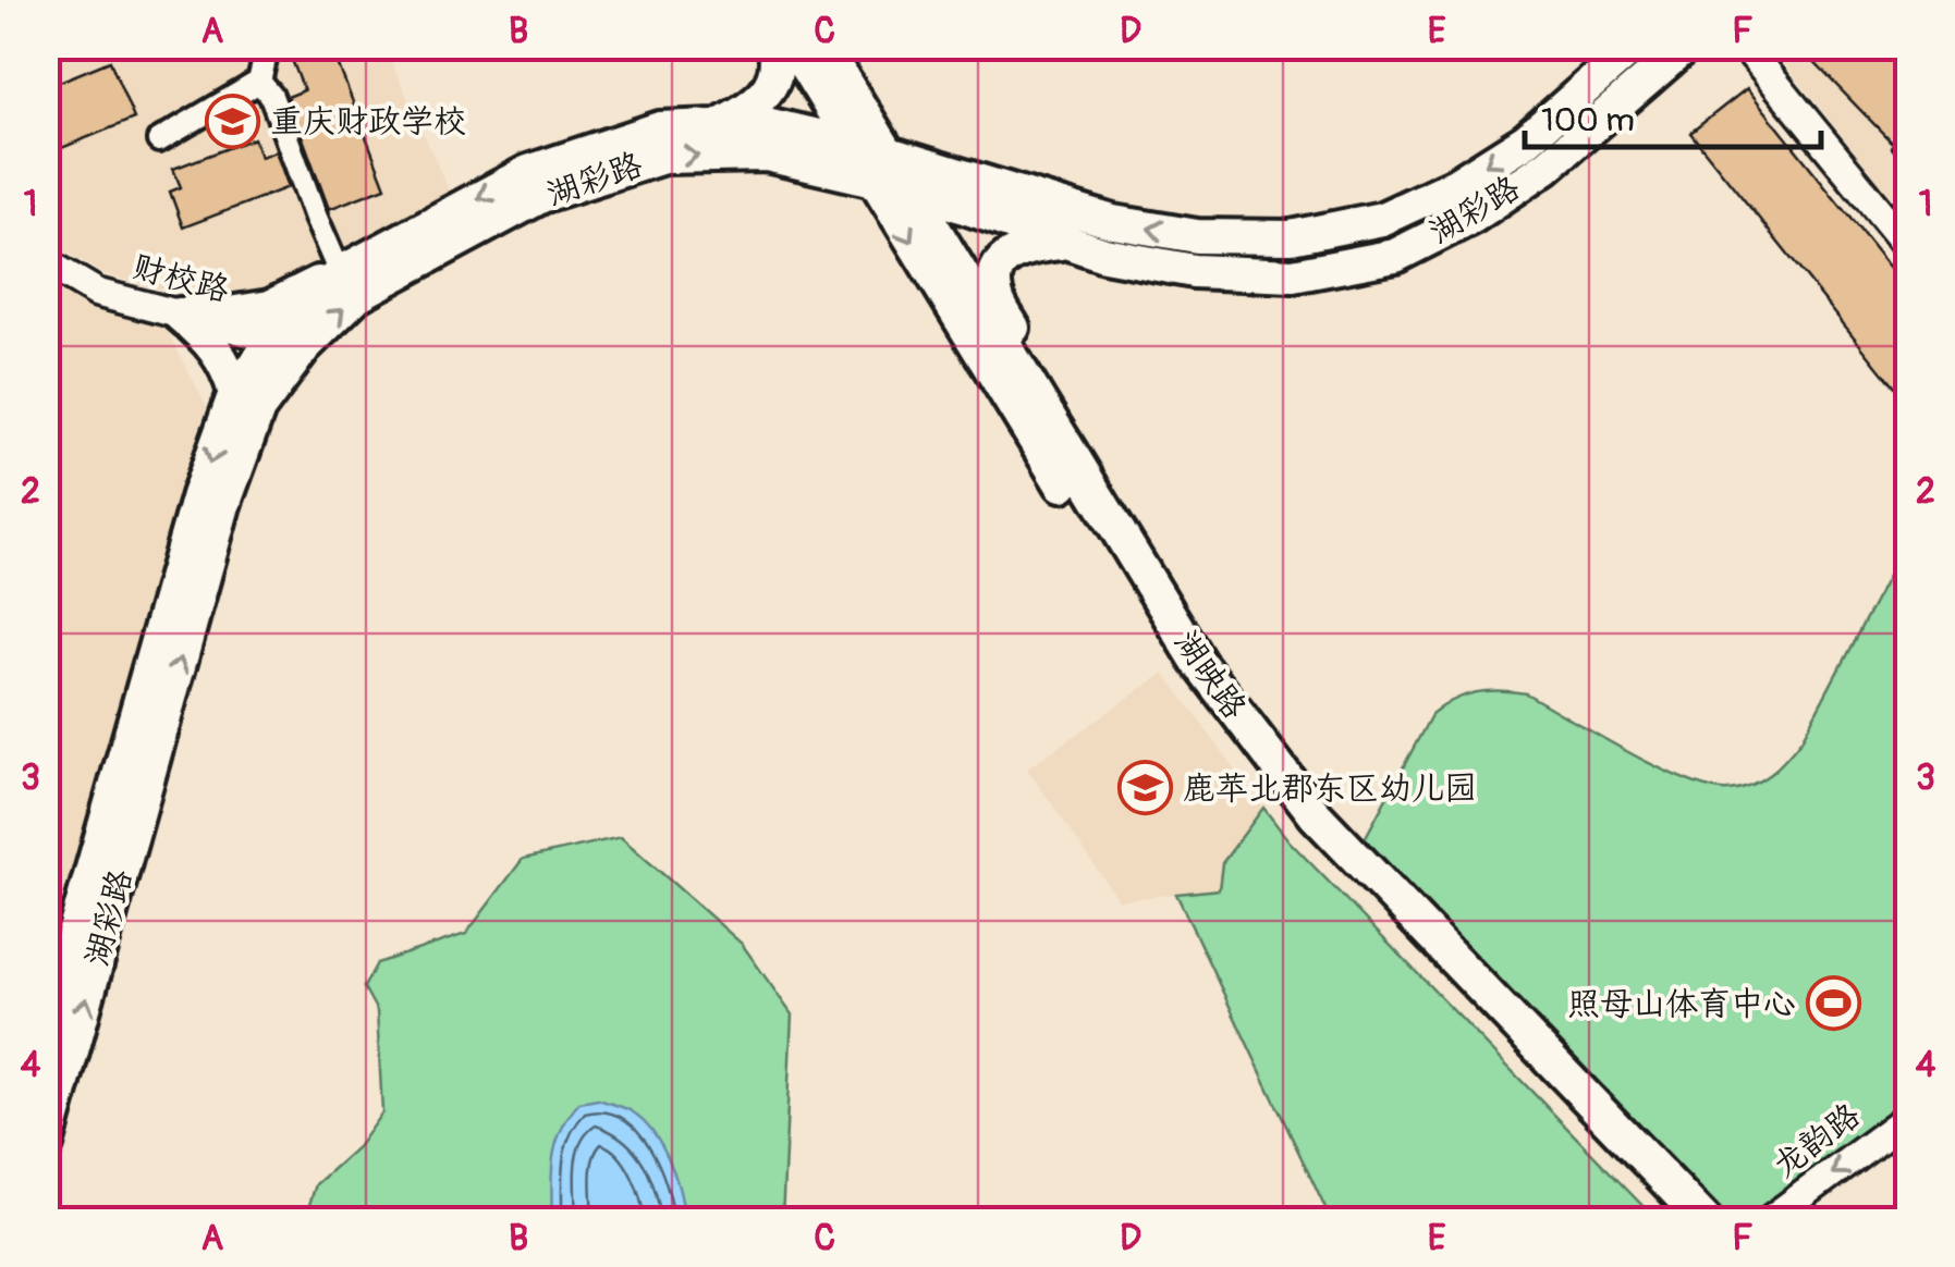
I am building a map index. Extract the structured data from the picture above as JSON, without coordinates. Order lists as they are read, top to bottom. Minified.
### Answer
{"streets":{"main road":["湖彩路","湖映路"],"street":["财校路","龙韵路"]},"crossings":[["湖彩路","财校路"],["湖彩路","湖映路"]],"one_way":["龙韵路"],"places":{"school or university":["重庆财政学校","鹿苹北郡东区幼儿园"],"sports":["照母山体育中心"]},"scale_bar":"100 m","grid":{"columns":["A","B","C","D","E","F"],"rows":["1","2","3","4"]}}
